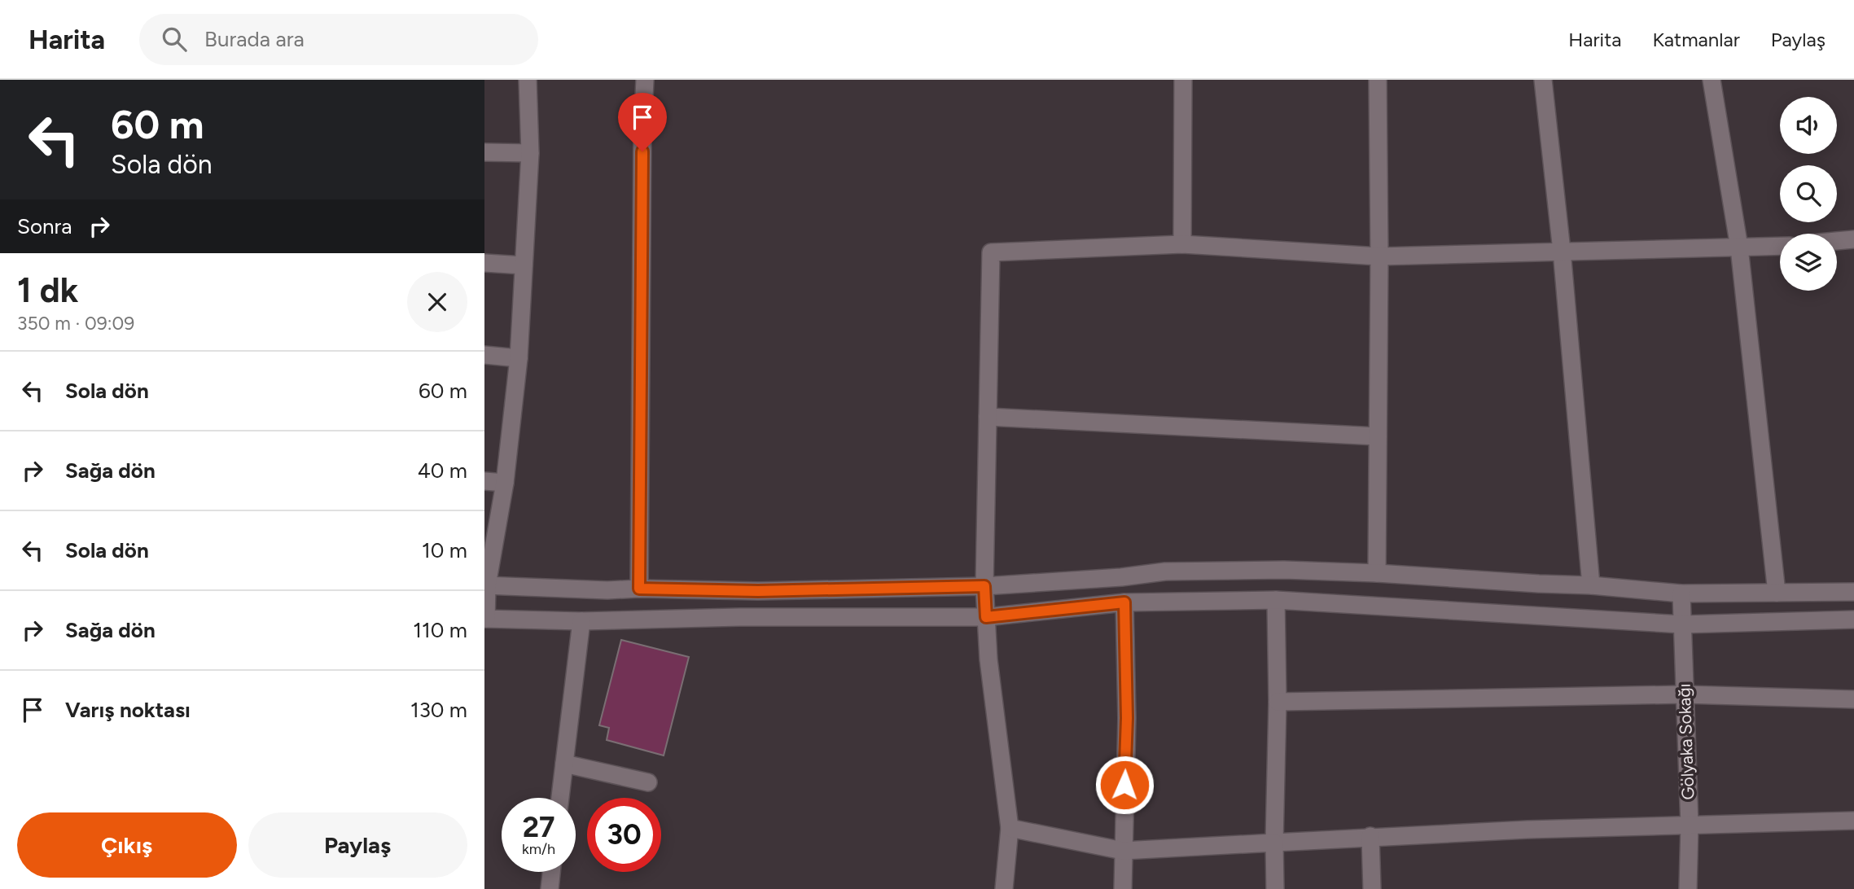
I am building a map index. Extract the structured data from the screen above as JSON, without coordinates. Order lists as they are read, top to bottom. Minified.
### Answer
{"streets":{"street":["Gölyaka Sokağı"]},"page":{"header":"Harita","search":"Burada ara","nav":["Harita","Katmanlar","Paylaş"],"turn":["60 m","Sola dön"],"then":"Sonra","heading":["1 dk","350 m · 09:09"],"list":[{"name":"Sola dön","value":"60 m"},{"name":"Sağa dön","value":"40 m"},{"name":"Sola dön","value":"10 m"},{"name":"Sağa dön","value":"110 m"},{"name":"Varış noktası","value":"130 m"}],"speed":"27 km/h","limit":"30","buttons":["Çıkış","Paylaş"]}}
